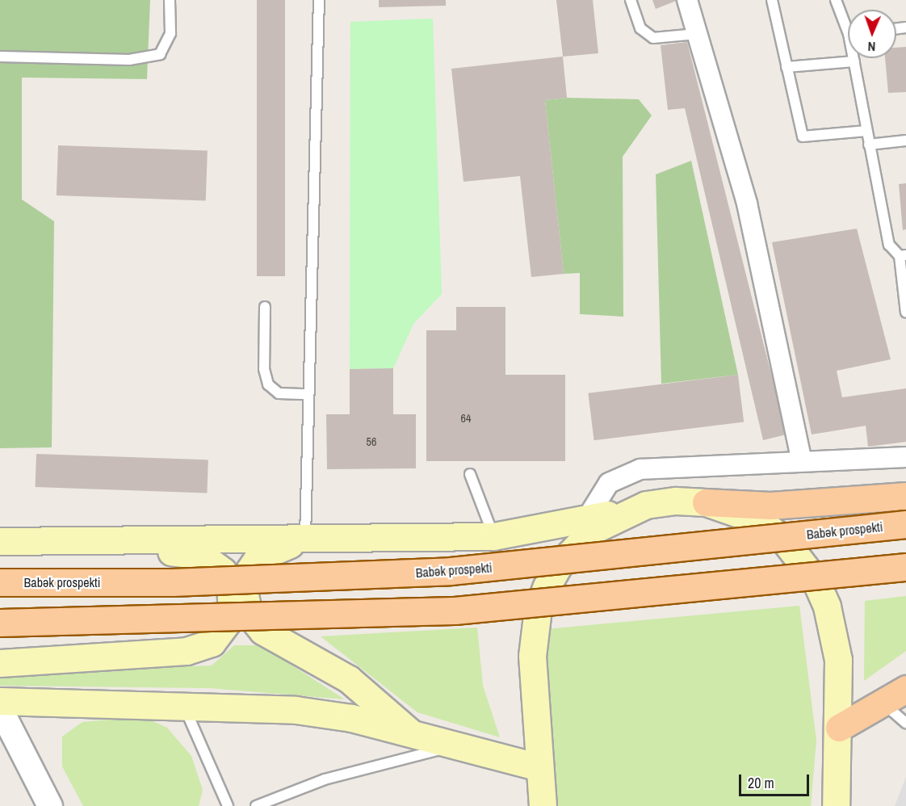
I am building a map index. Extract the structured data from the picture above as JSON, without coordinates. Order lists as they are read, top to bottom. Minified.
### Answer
{"streets":{"main road":["Babək prospekti"]},"house_numbers":["64","56"],"scale_bar":"20 m","north":"bottom"}
